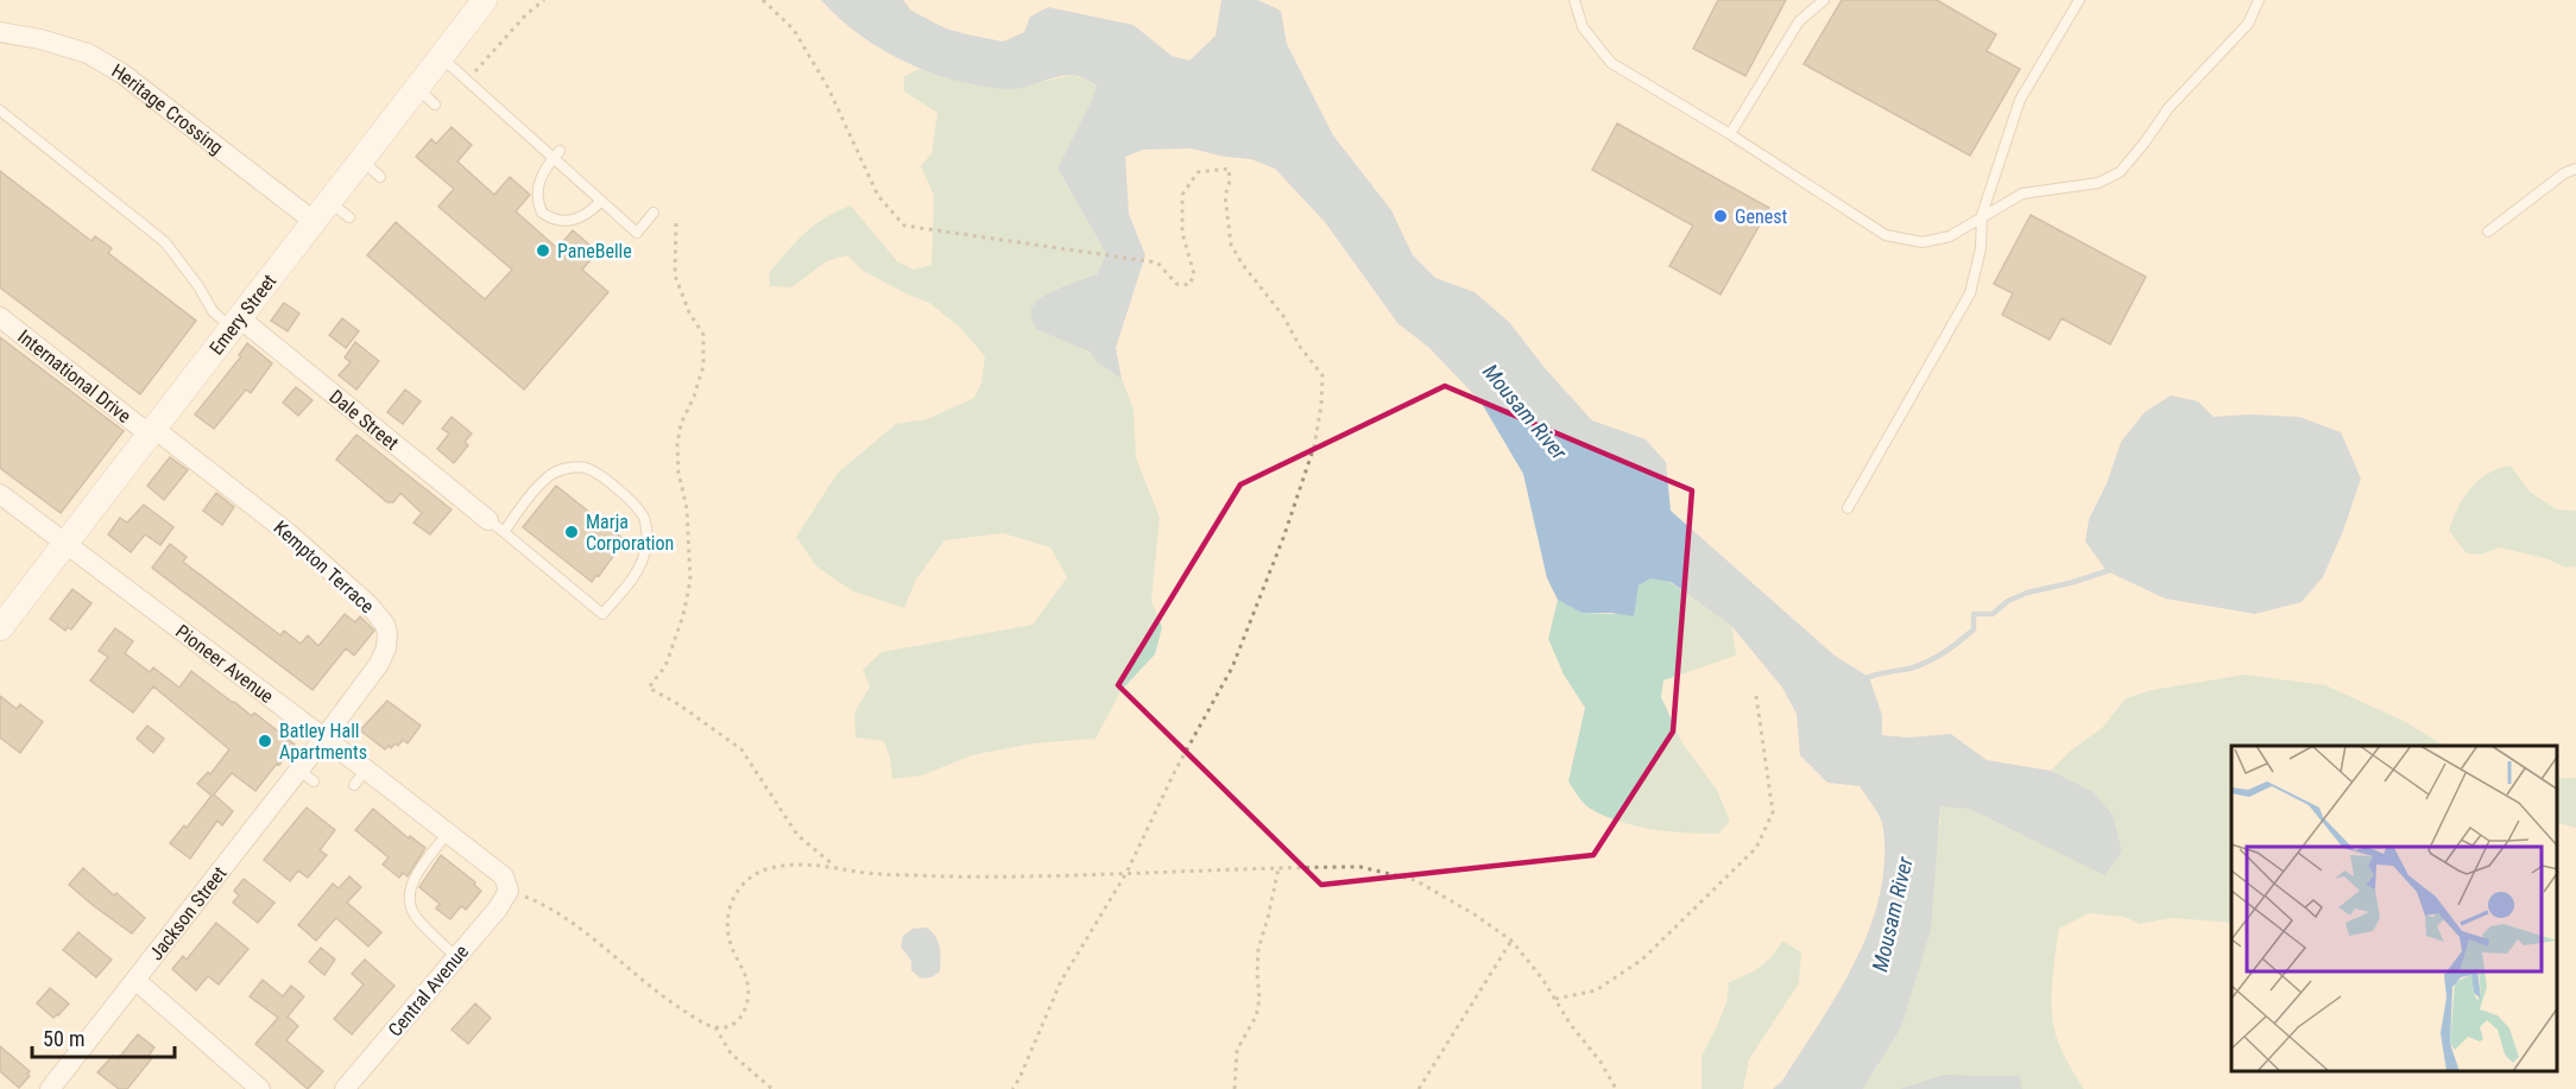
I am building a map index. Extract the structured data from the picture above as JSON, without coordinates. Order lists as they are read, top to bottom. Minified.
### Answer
{"streets":{"street":["Heritage Crossing","Emery Street","International Drive","Dale Street","Kempton Terrace","Pioneer Avenue","Jackson Street","Central Avenue"]},"crossings":[["Heritage Crossing","Emery Street"],["Emery Street","International Drive"],["Emery Street","Dale Street"],["Emery Street","Kempton Terrace"],["Emery Street","Pioneer Avenue"],["International Drive","Kempton Terrace"],["Kempton Terrace","Pioneer Avenue"],["Kempton Terrace","Jackson Street"],["Pioneer Avenue","Jackson Street"],["Pioneer Avenue","Central Avenue"]],"water":["Mousam River"],"places":["Genest","PaneBelle","Marja Corporation","Batley Hall Apartments"],"scale_bar":"50 m"}
